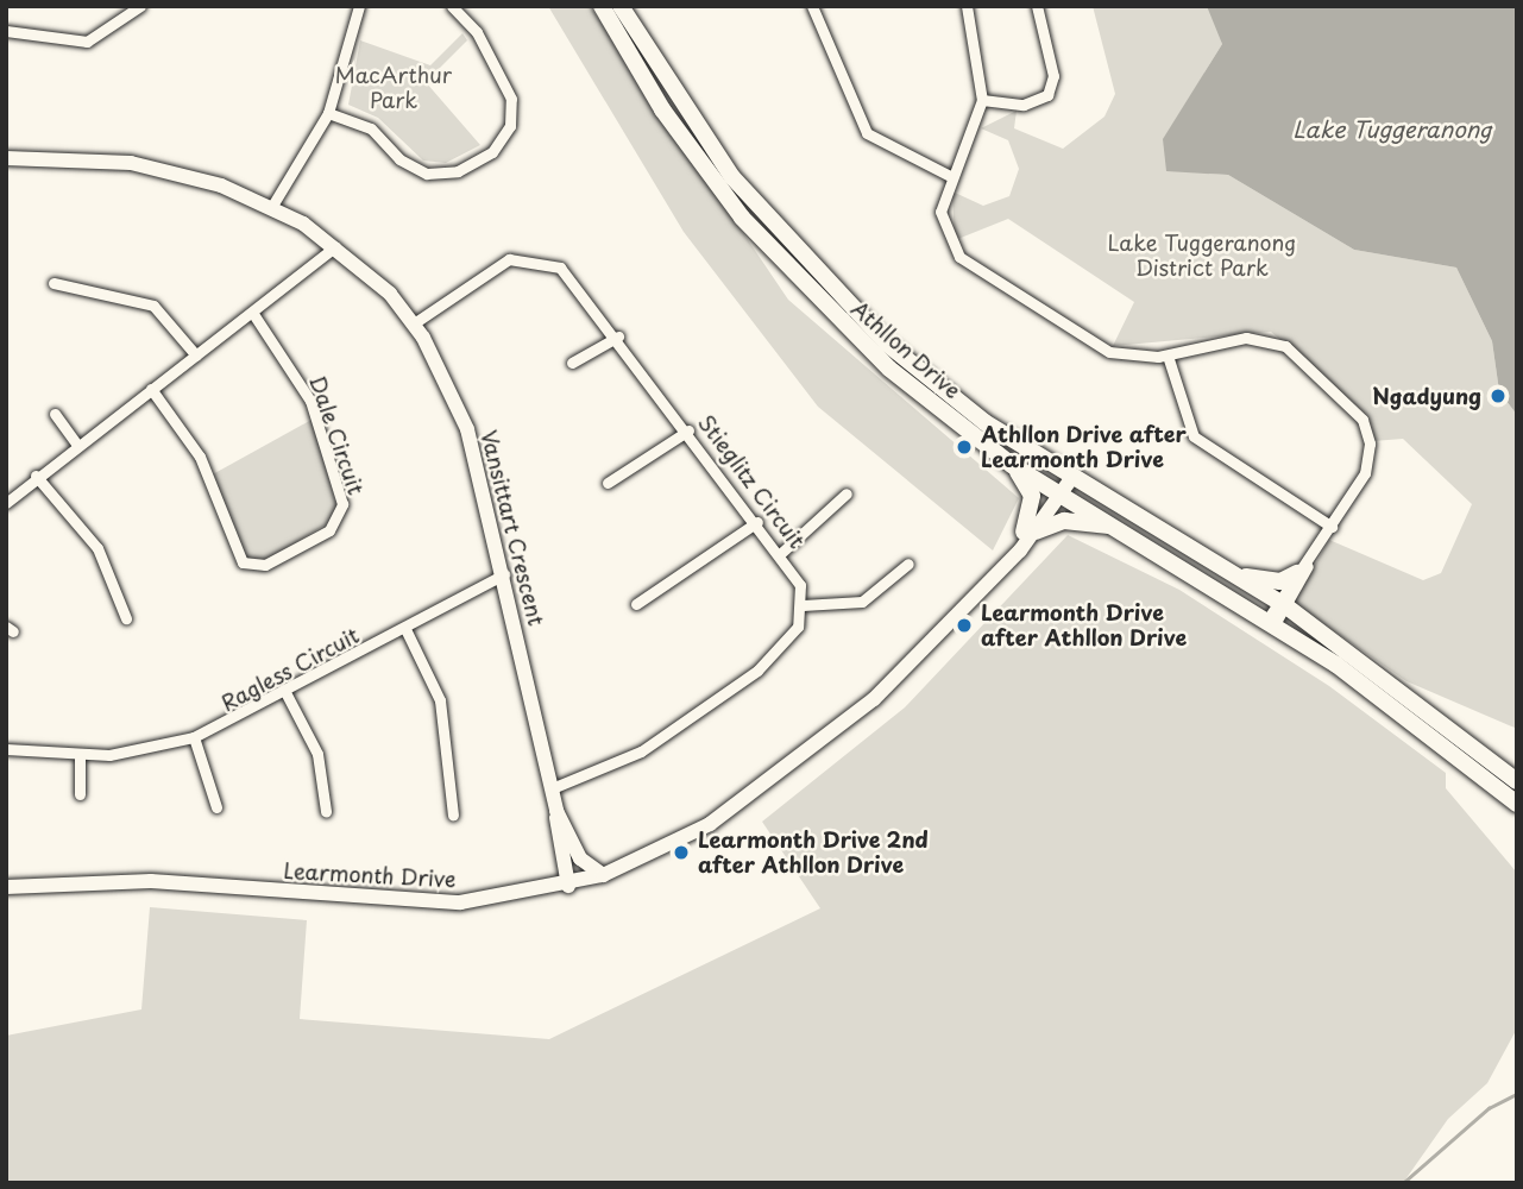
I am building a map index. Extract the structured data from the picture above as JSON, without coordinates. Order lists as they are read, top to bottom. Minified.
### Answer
{"streets":{"main road":["Athllon Drive"],"street":["Dale Circuit","Stieglitz Circuit","Vansittart Crescent","Ragless Circuit","Learmonth Drive"]},"crossings":[["Athllon Drive","Learmonth Drive"],["Stieglitz Circuit","Vansittart Crescent"],["Vansittart Crescent","Ragless Circuit"],["Vansittart Crescent","Learmonth Drive"]],"water":["Lake Tuggeranong"],"parks":["MacArthur Park","Lake Tuggeranong District Park"],"places":["Ngadyung","Athllon Drive after Learmonth Drive","Learmonth Drive after Athllon Drive","Learmonth Drive 2nd after Athllon Drive"]}
